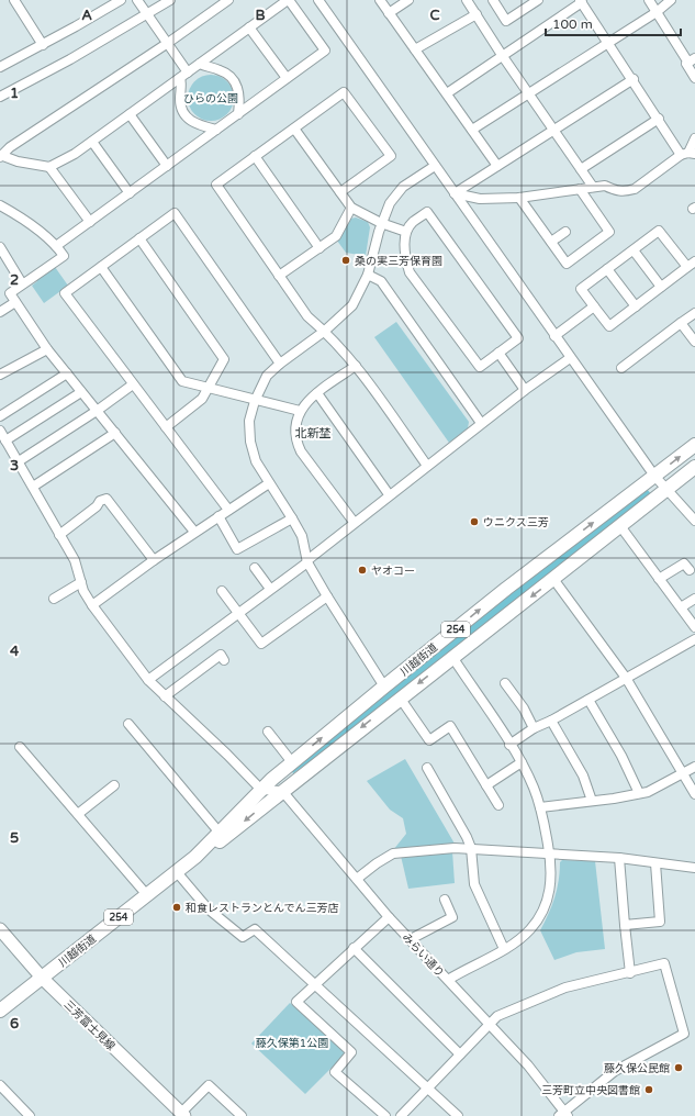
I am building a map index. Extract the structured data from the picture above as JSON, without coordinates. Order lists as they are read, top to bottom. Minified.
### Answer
{"streets":{"highway":["254","川越街道"],"main road":["三芳富士見線"],"street":["みらい通り"]},"crossings":[["川越街道","みらい通り"],["川越街道","三芳富士見線"]],"districts":["北新埜"],"parks":["ひらの公園","藤久保第1公園"],"places":["桑の実三芳保育園","ウニクス三芳","ヤオコー","和食レストランとんでん三芳店","藤久保公民館","三芳町立中央図書館"],"scale_bar":"100 m","grid":{"columns":["A","B","C"],"rows":["1","2","3","4","5","6"]}}
